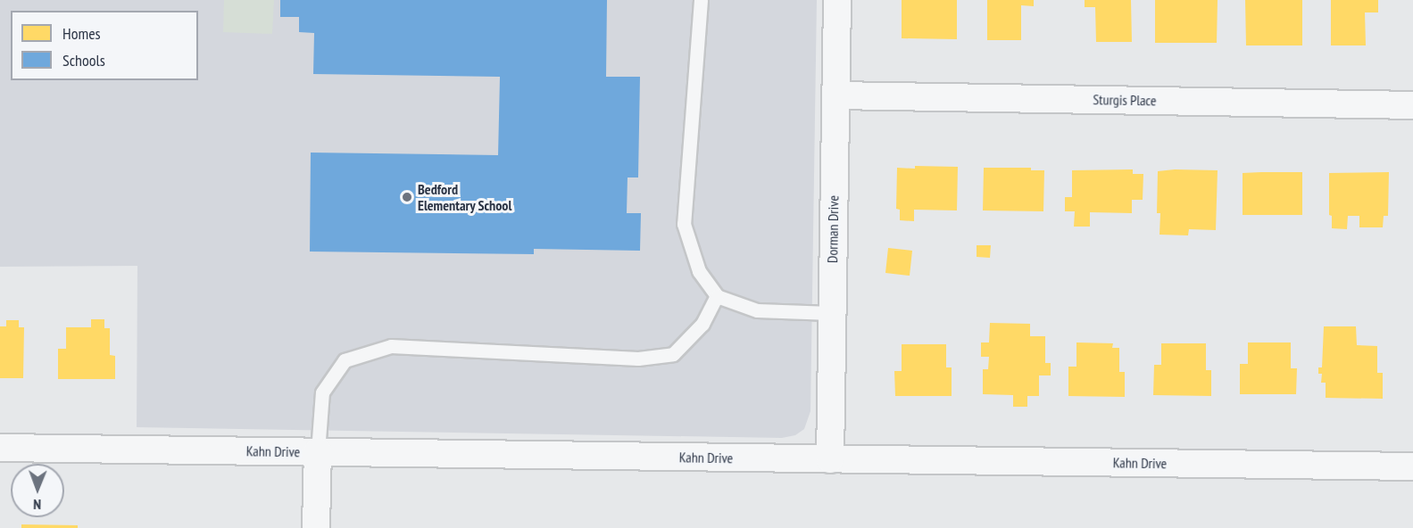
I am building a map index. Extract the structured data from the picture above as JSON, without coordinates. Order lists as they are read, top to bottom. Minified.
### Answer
{"streets":{"street":["Sturgis Place","Dorman Drive","Kahn Drive"]},"crossings":[["Sturgis Place","Dorman Drive"],["Dorman Drive","Kahn Drive"]],"places":["Bedford Elementary School"],"legend":["Homes","Schools"],"north":"bottom"}
